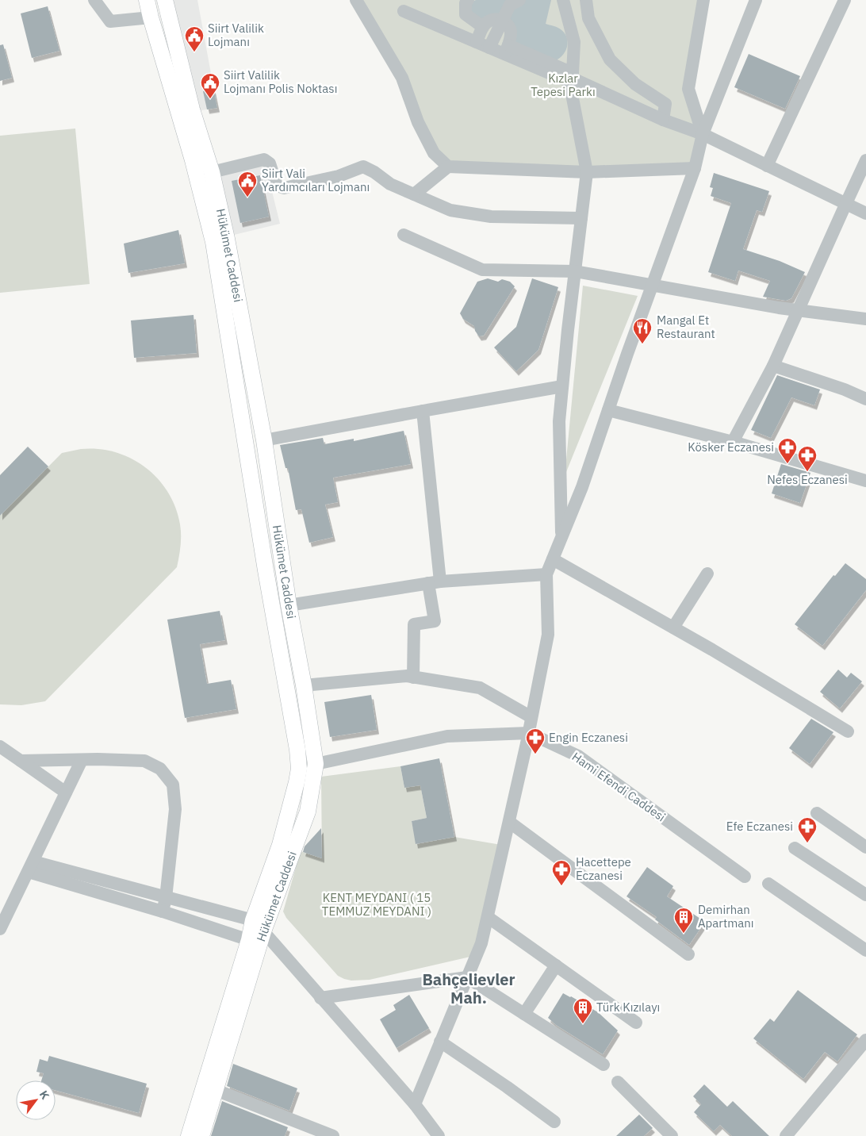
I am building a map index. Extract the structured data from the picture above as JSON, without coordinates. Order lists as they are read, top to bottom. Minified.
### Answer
{"streets":{"main road":["Hükümet Caddesi"],"street":["Hami Efendi Caddesi"]},"crossings":[["Hükümet Caddesi","Hami Efendi Caddesi"]],"districts":["Bahçelievler Mah."],"parks":["Kızlar Tepesi Parkı","KENT MEYDANI ( 15 TEMMUZ MEYDANI )"],"places":{"public building":["Siirt Valilik Lojmanı","Siirt Valilik Lojmanı Polis Noktası","Siirt Vali Yardımcıları Lojmanı"],"restaurant":["Mangal Et Restaurant"],"pharmacy":["Kösker Eczanesi","Nefes Eczanesi","Engin Eczanesi","Efe Eczanesi","Hacettepe Eczanesi"],"building":["Demirhan Apartmanı","Türk Kızılayı"]},"north":"top right"}
